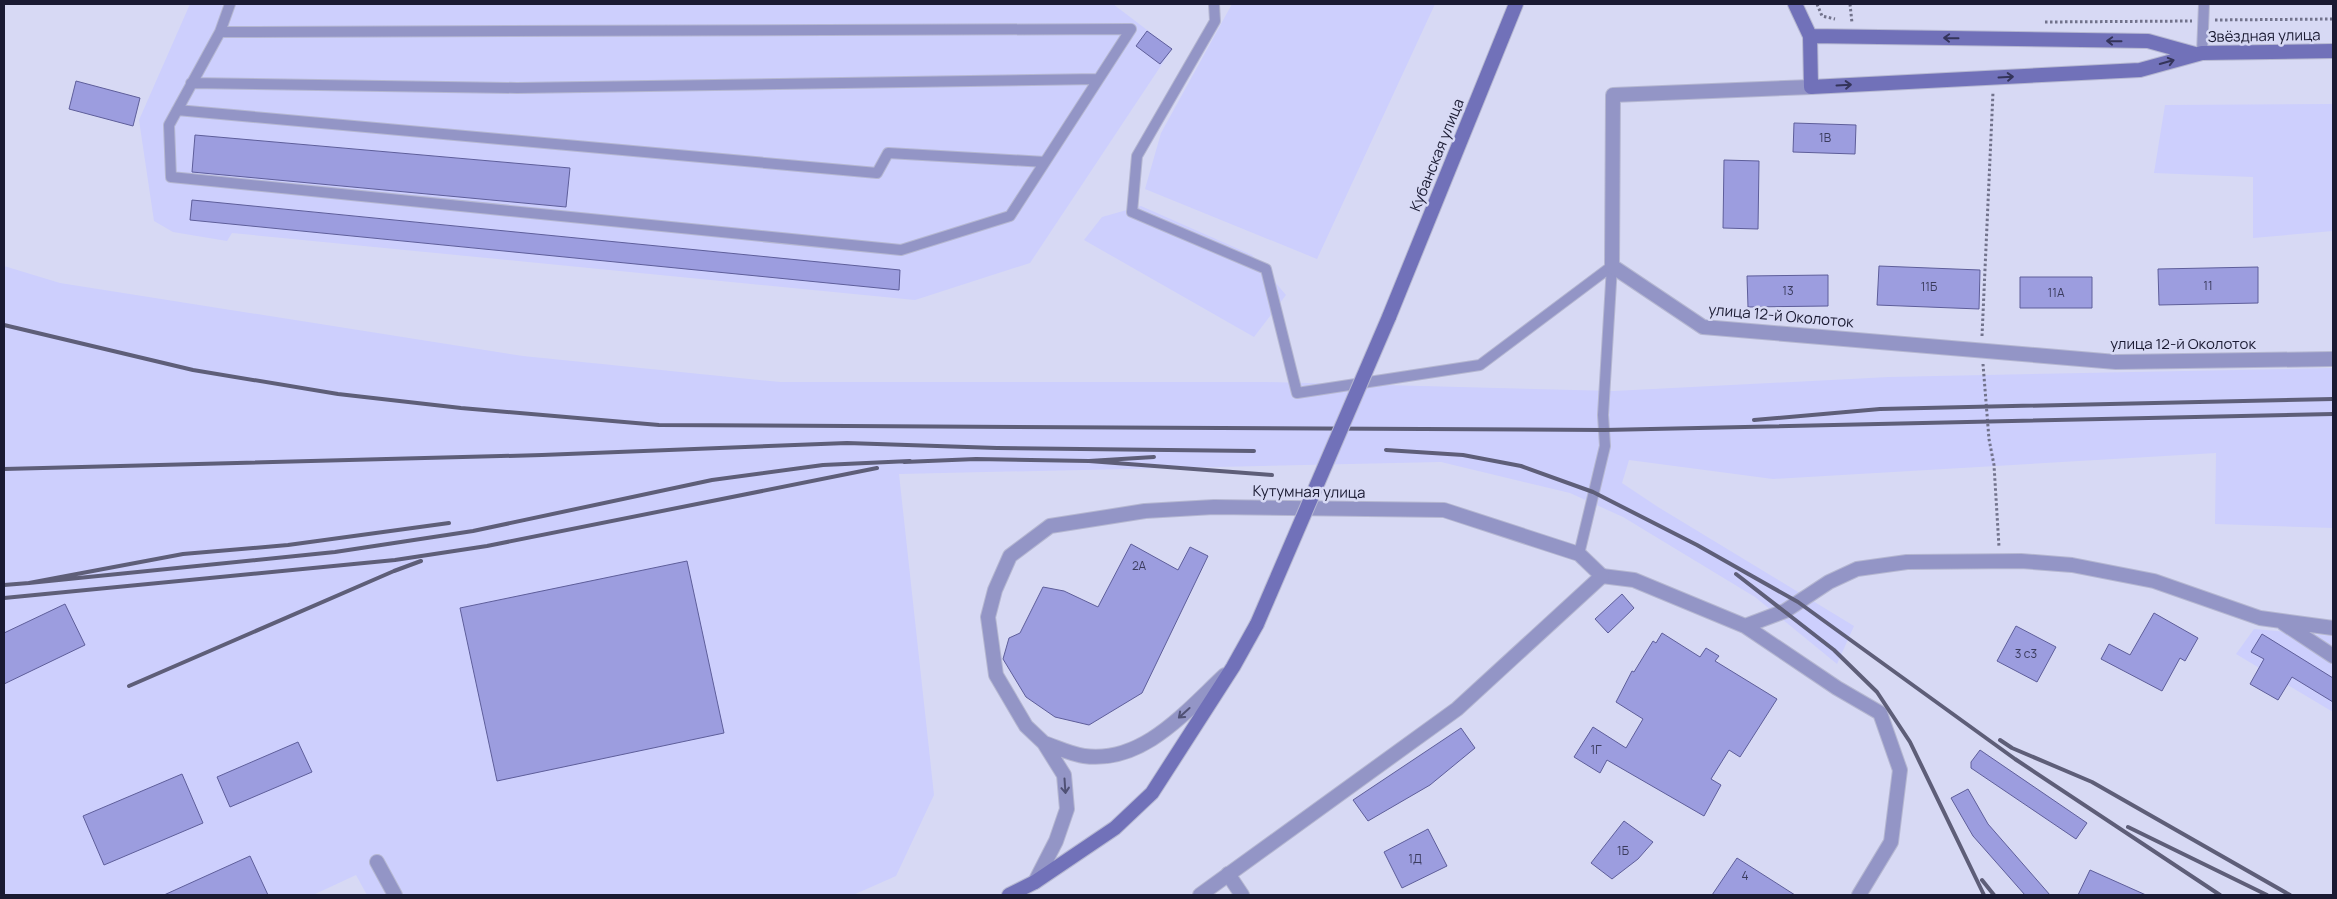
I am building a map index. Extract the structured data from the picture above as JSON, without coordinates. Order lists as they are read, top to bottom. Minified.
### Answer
{"streets":{"main road":["Звёздная улица","Кубанская улица"],"street":["улица 12-й Околоток","Кутумная улица"]},"house_numbers":["1В","11","11Б","13","11А","2А","3 с3","1Г","1Б","1Д","4"]}
